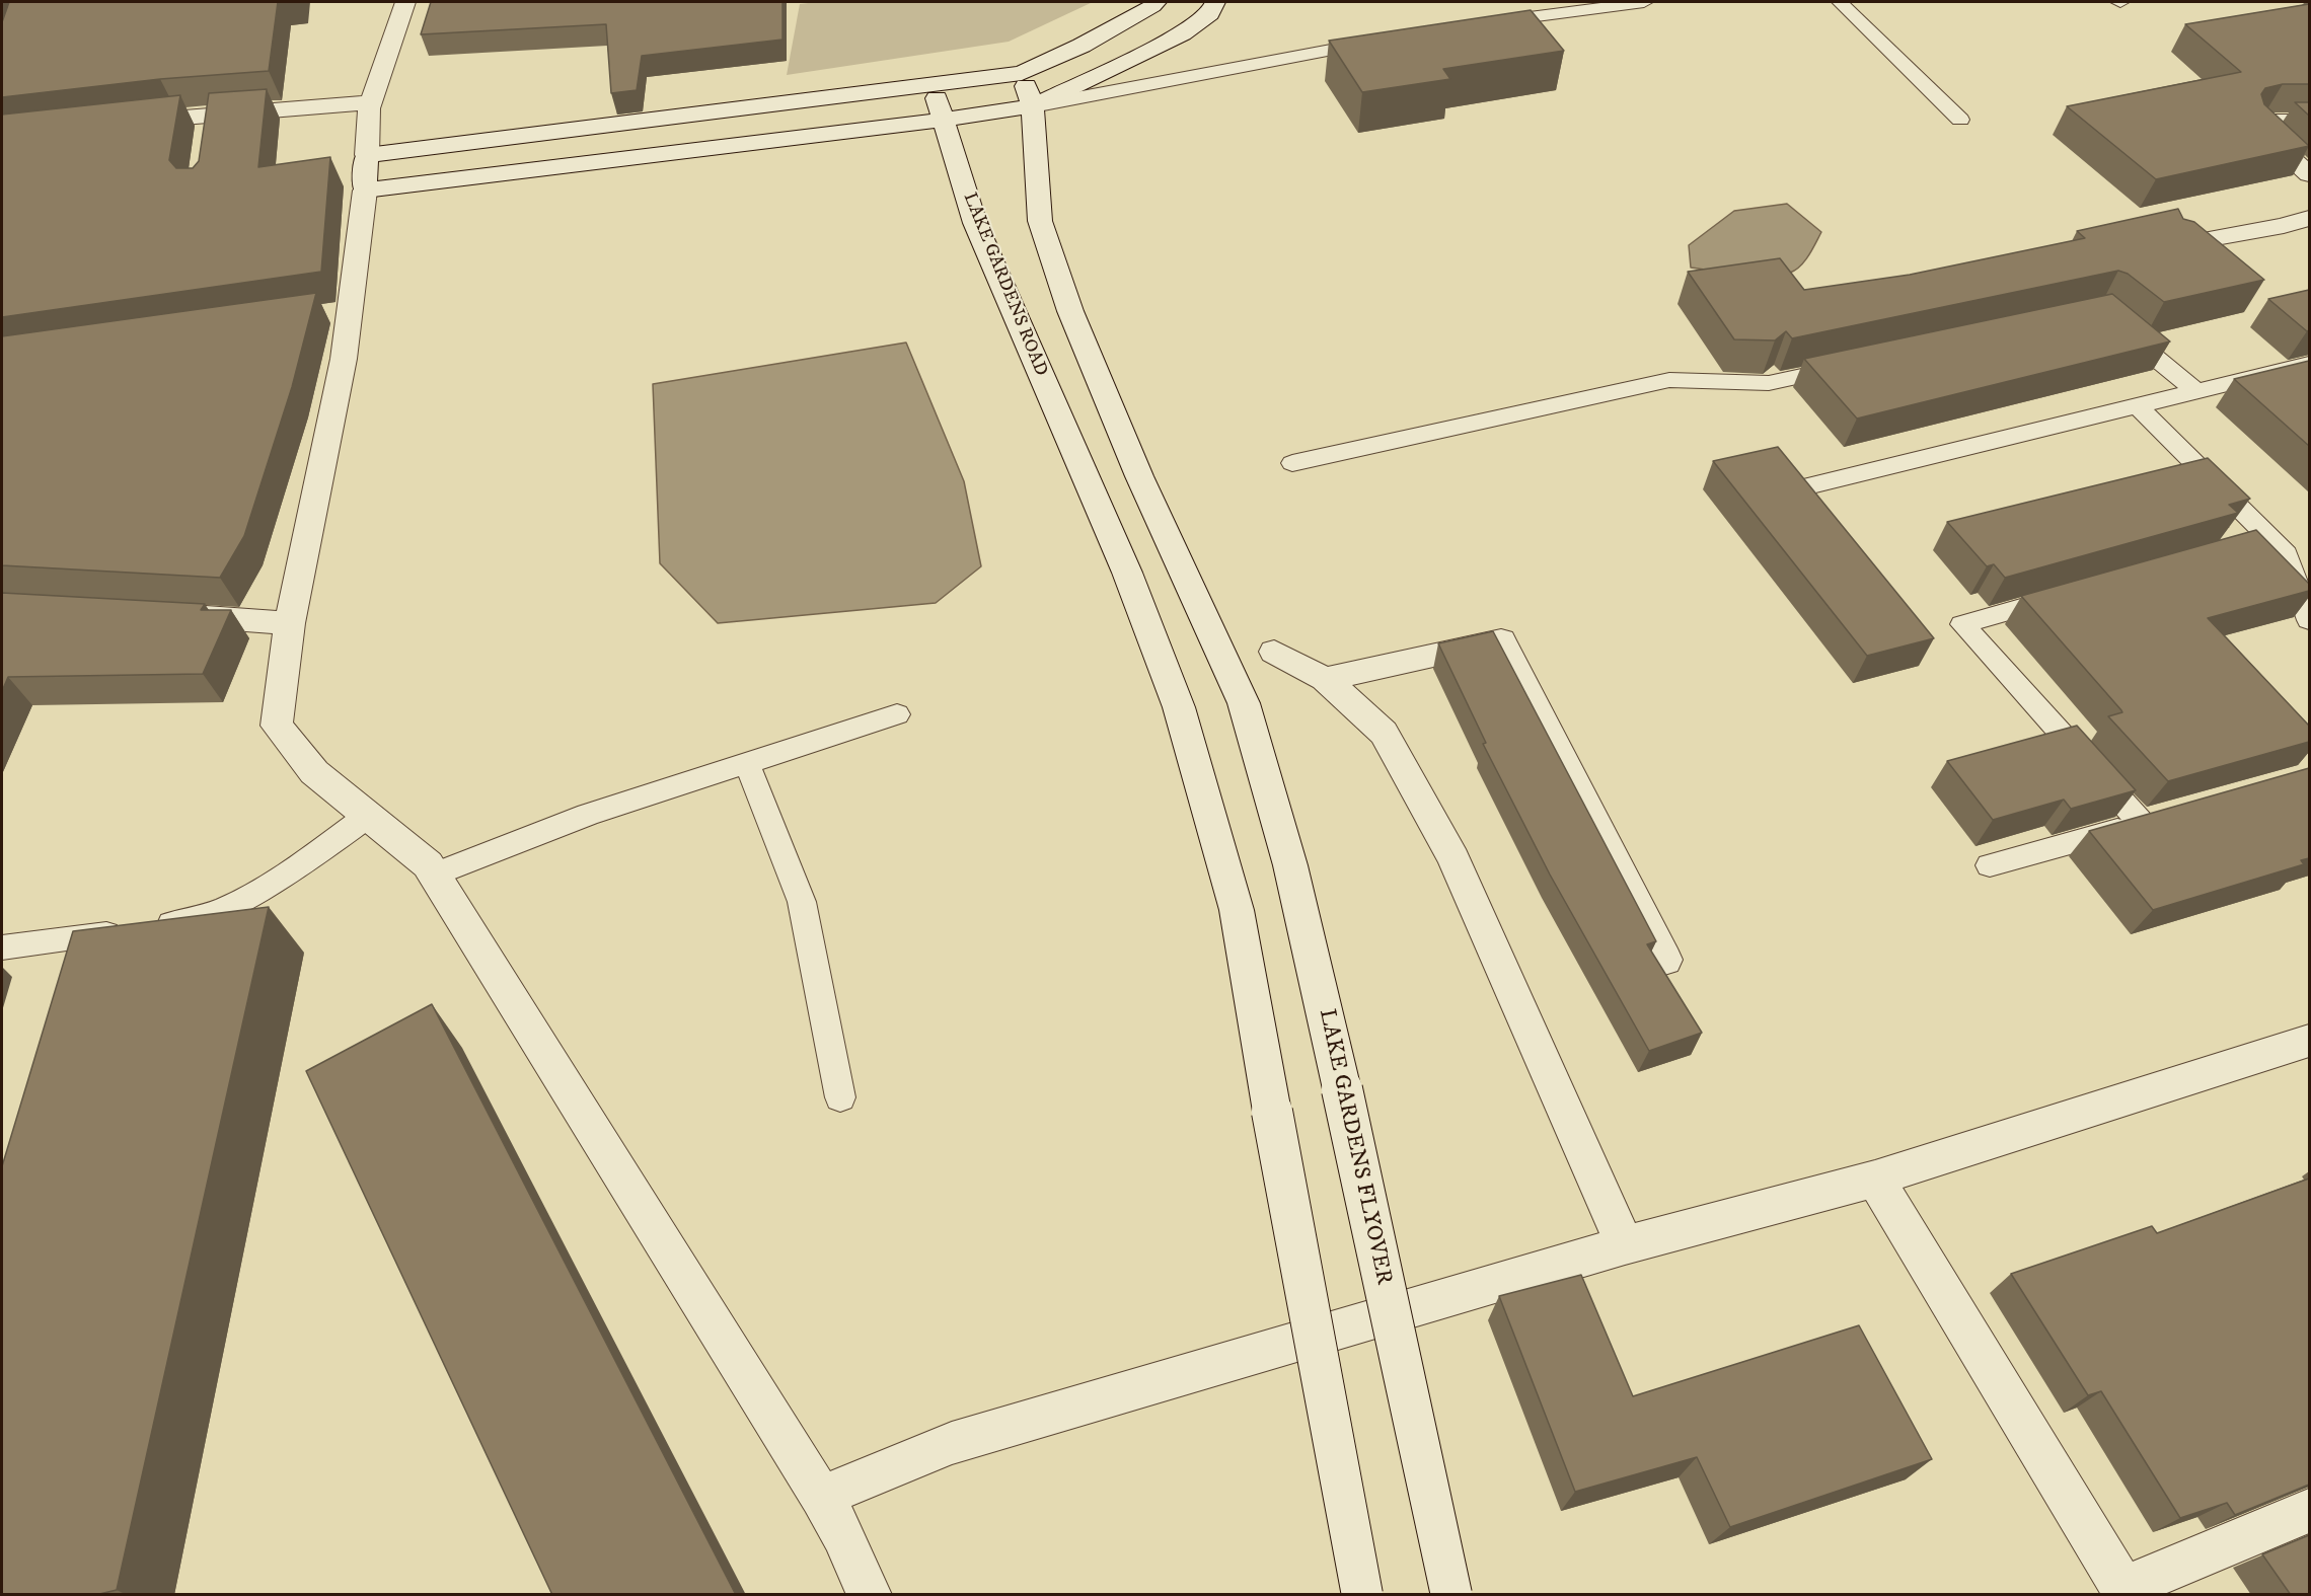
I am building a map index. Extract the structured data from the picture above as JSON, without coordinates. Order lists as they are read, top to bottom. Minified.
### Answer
{"streets":{"main road":["LAKE GARDENS ROAD","LAKE GARDENS FLYOVER"]}}
